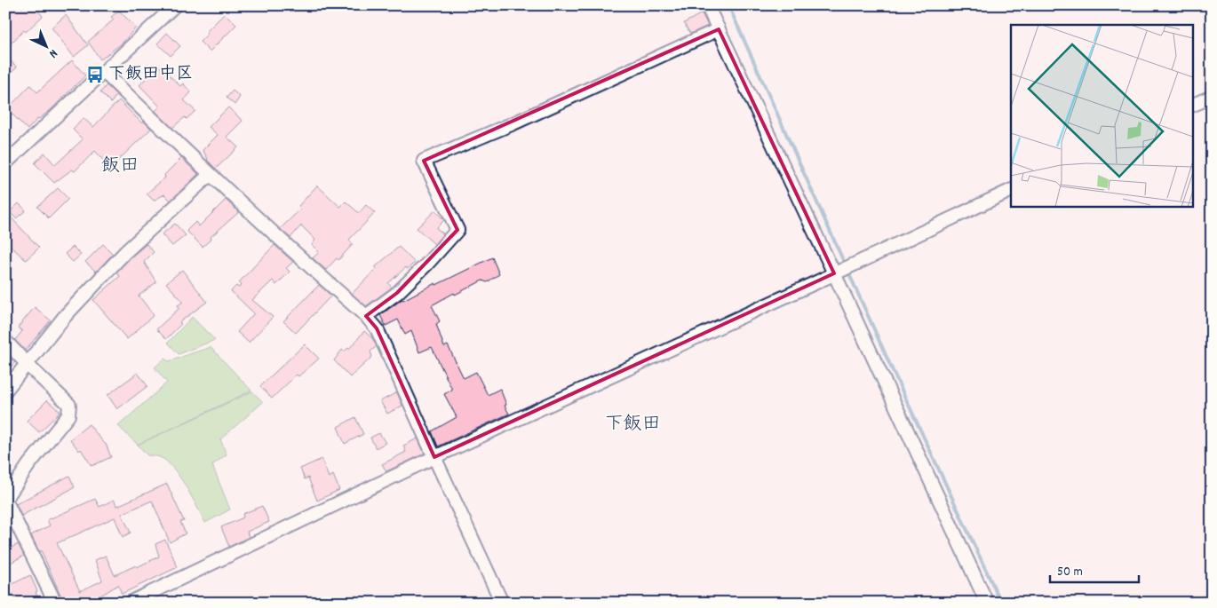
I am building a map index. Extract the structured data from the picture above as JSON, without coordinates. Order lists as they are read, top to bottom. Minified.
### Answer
{"districts":["飯田","下飯田"],"places":{"bus stop":["下飯田中区"]},"scale_bar":"50 m","north":"bottom right"}
